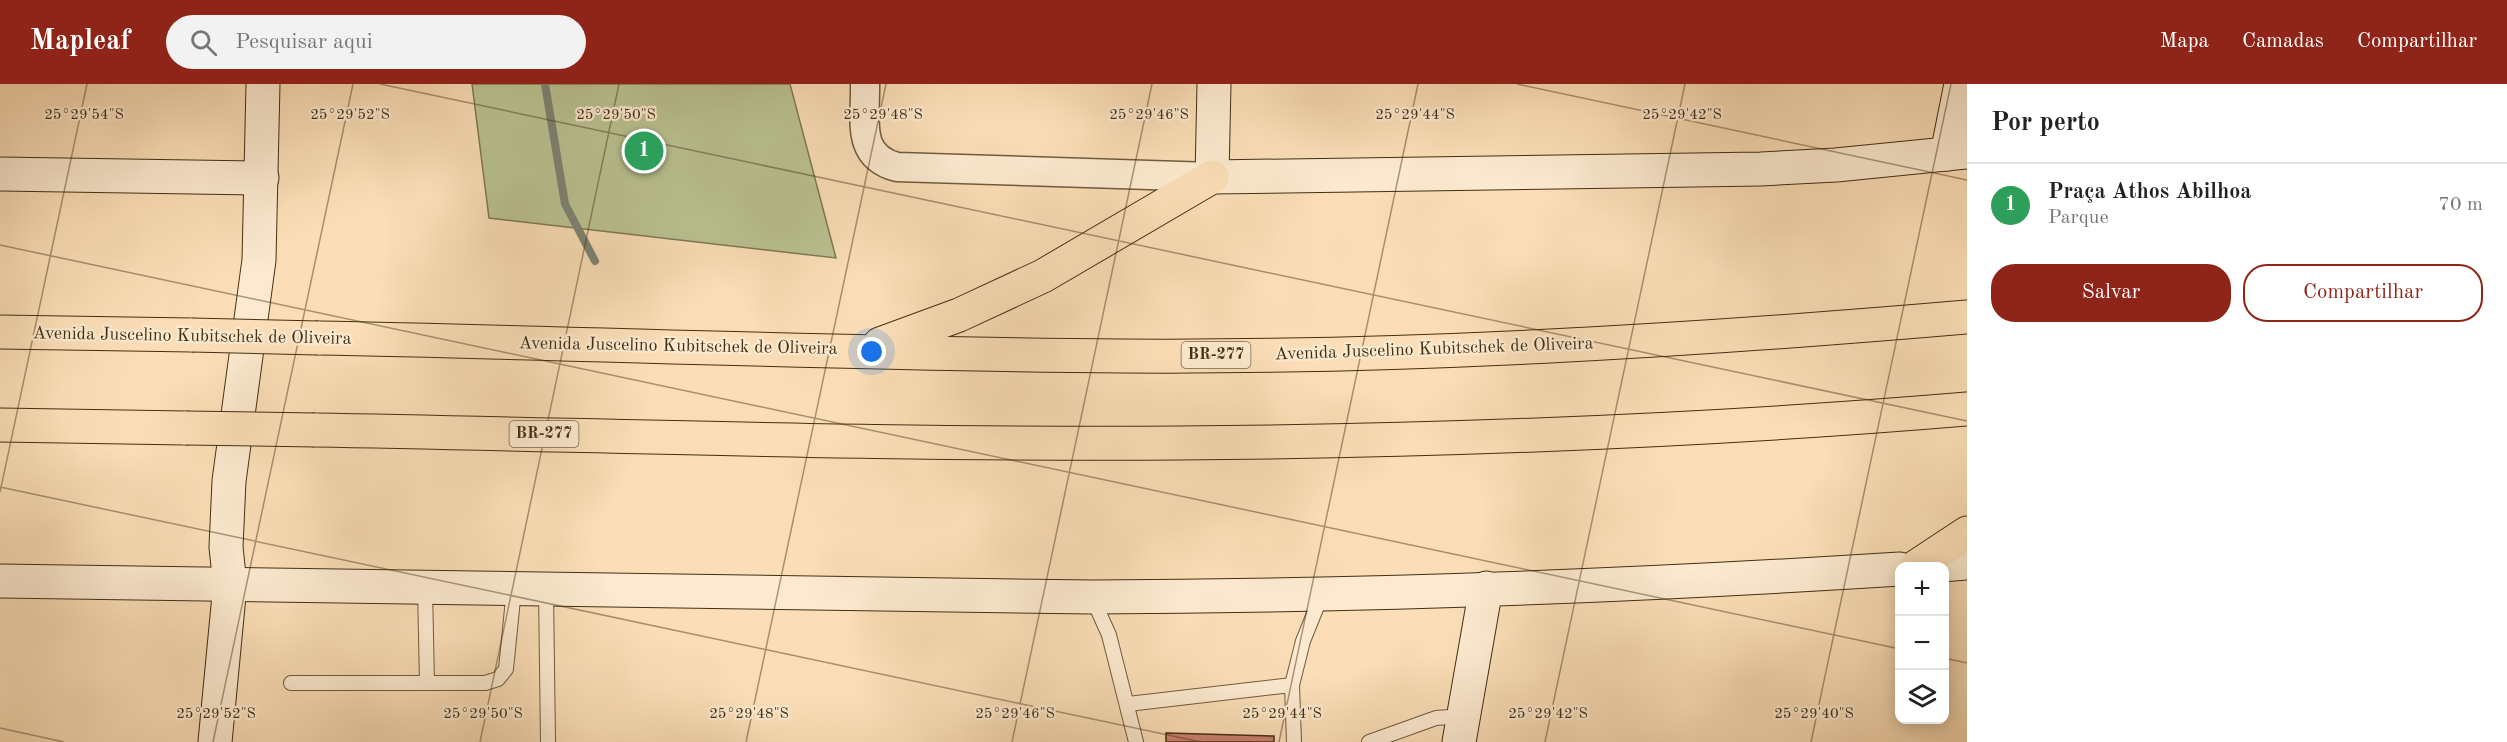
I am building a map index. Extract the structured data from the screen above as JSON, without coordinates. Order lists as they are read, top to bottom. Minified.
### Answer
{"streets":{"highway":["Avenida Juscelino Kubitschek de Oliveira","BR-277"]},"page":{"header":"Mapleaf","search":"Pesquisar aqui","nav":["Mapa","Camadas","Compartilhar"],"heading":"Por perto","pins":"1","list":[{"mark":"1","name":"Praça Athos Abilhoa","note":"Parque","value":"70 m"}],"buttons":["Salvar","Compartilhar"],"map_buttons":["+","−"]},"coordinates":["25°29'54\"S","25°29'52\"S","25°29'50\"S","25°29'48\"S","25°29'46\"S","25°29'44\"S","25°29'42\"S","25°29'40\"S"]}
